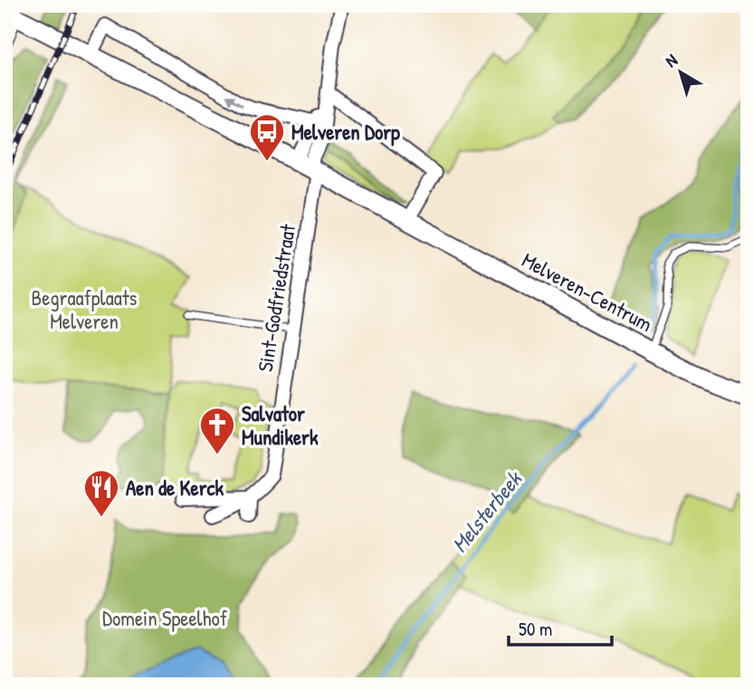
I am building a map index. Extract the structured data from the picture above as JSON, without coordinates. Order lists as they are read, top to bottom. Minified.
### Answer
{"streets":{"main road":["Melveren-Centrum"],"street":["Sint-Godfriedstraat"]},"crossings":[["Melveren-Centrum","Sint-Godfriedstraat"]],"water":["Melsterbeek"],"parks":["Begraafplaats Melveren","Domein Speelhof"],"places":{"bus stop":["Melveren Dorp"],"church":["Salvator Mundikerk"],"restaurant":["Aen de Kerck"]},"scale_bar":"50 m","north":"top left"}
